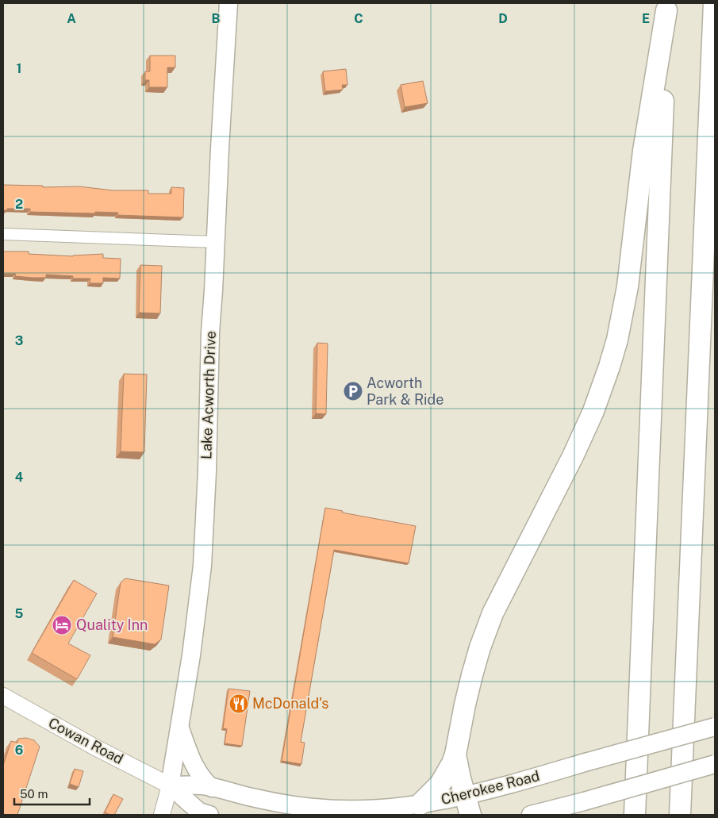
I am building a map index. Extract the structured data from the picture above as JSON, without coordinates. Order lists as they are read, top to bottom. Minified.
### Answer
{"streets":{"main road":["Lake Acworth Drive","Cowan Road","Cherokee Road"]},"crossings":[["Lake Acworth Drive","Cowan Road"],["Lake Acworth Drive","Cherokee Road"],["Cowan Road","Cherokee Road"]],"places":{"parking":["Acworth Park & Ride"],"hotel":["Quality Inn"],"restaurant":["McDonald's"]},"scale_bar":"50 m","grid":{"columns":["A","B","C","D","E"],"rows":["1","2","3","4","5","6"]}}
